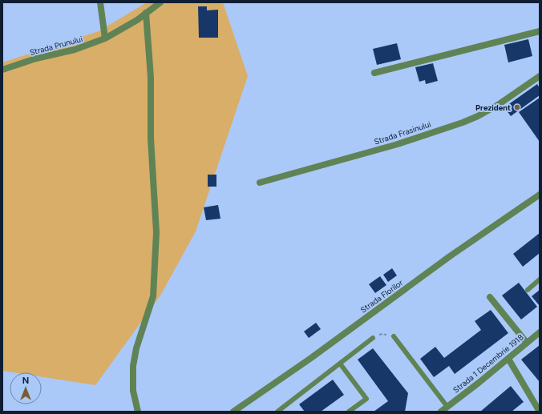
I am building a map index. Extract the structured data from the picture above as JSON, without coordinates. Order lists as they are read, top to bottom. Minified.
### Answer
{"streets":{"street":["Strada Prunului","Strada Frasinului","Strada Florilor","Strada 1 Decembrie 1918"]},"places":["Prezident"],"north":"top"}
